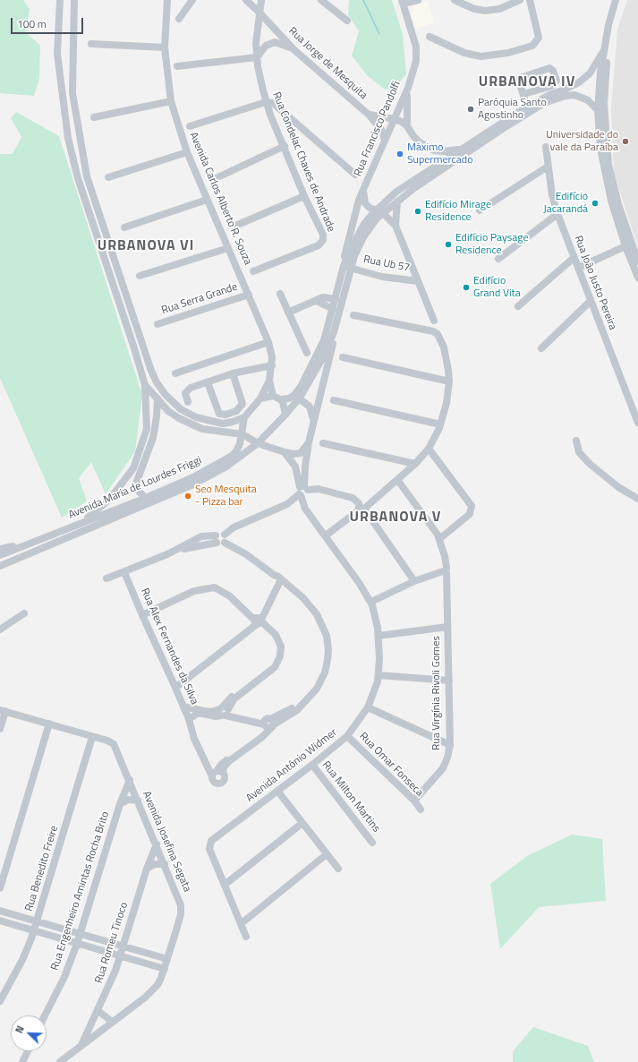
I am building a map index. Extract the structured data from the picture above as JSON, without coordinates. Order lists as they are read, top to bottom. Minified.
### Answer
{"streets":{"street":["Rua Jorge de Mesquita","Rua Francisco Pandolfi","Rua Condelac Chaves de Andrade","Avenida Carlos Alberto R. Souza","Rua Ub 57","Rua João Justo Pereira","Rua Serra Grande","Avenida Maria de Lourdes Friggi","Rua Alex Fernandes da Silva","Rua Virgínia Rivoli Gomes","Rua Omar Fonseca","Avenida Antônio Widmer","Rua Milton Martins","Avenida Josefina Segata","Rua Benedito Freire","Rua Engenheiro Amintas Rocha Brito","Rua Romeu Tinoco"]},"crossings":[["Rua Jorge de Mesquita","Rua Francisco Pandolfi"],["Rua Jorge de Mesquita","Rua Condelac Chaves de Andrade"],["Rua Francisco Pandolfi","Rua Ub 57"],["Rua Francisco Pandolfi","Avenida Maria de Lourdes Friggi"],["Avenida Carlos Alberto R. Souza","Rua Serra Grande"],["Rua Ub 57","Avenida Maria de Lourdes Friggi"],["Rua Virgínia Rivoli Gomes","Rua Omar Fonseca"],["Rua Omar Fonseca","Avenida Antônio Widmer"],["Avenida Antônio Widmer","Rua Milton Martins"],["Avenida Josefina Segata","Rua Benedito Freire"],["Avenida Josefina Segata","Rua Engenheiro Amintas Rocha Brito"],["Avenida Josefina Segata","Rua Romeu Tinoco"]],"districts":["URBANOVA IV","URBANOVA VI","URBANOVA V"],"places":["Paróquia Santo Agostinho","Universidade do vale da Paraíba","Máximo Supermercado","Edifício Jacarandá","Edifício Mirage Residence","Edifício Paysage Residence","Edifício Grand Vita","Seo Mesquita - Pizza bar"],"scale_bar":"100 m","north":"top left"}
